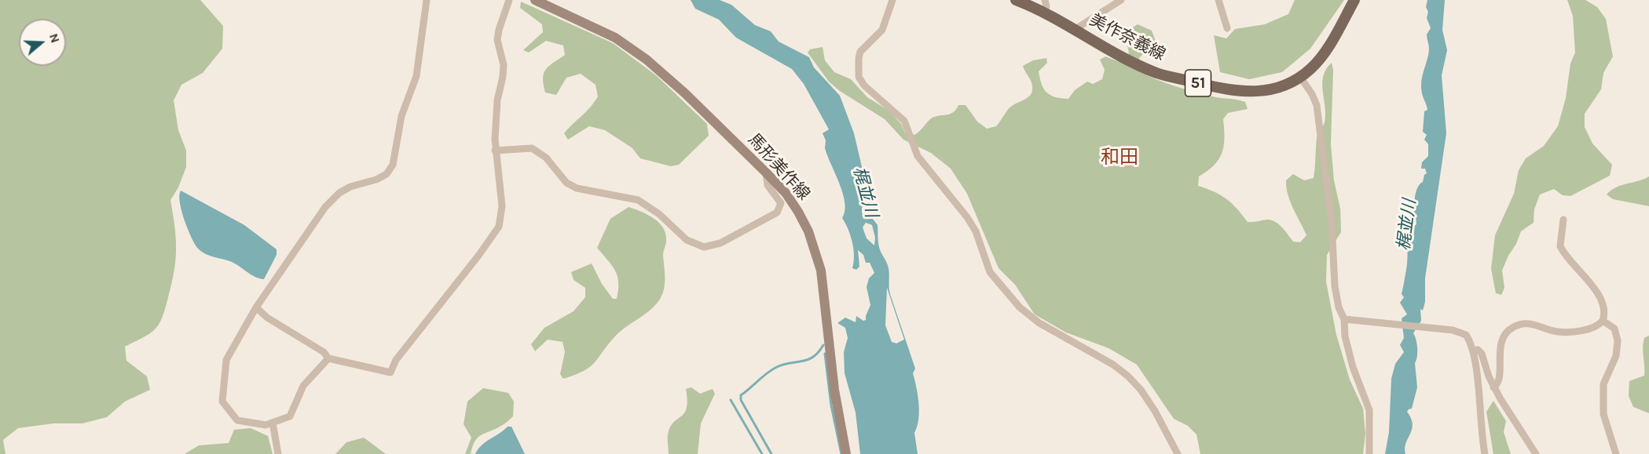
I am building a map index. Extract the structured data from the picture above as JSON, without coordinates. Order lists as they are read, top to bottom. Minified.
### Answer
{"streets":{"main road":["美作奈義線","51","馬形美作線"]},"districts":["和田"],"water":["梶並川"],"north":"right"}
